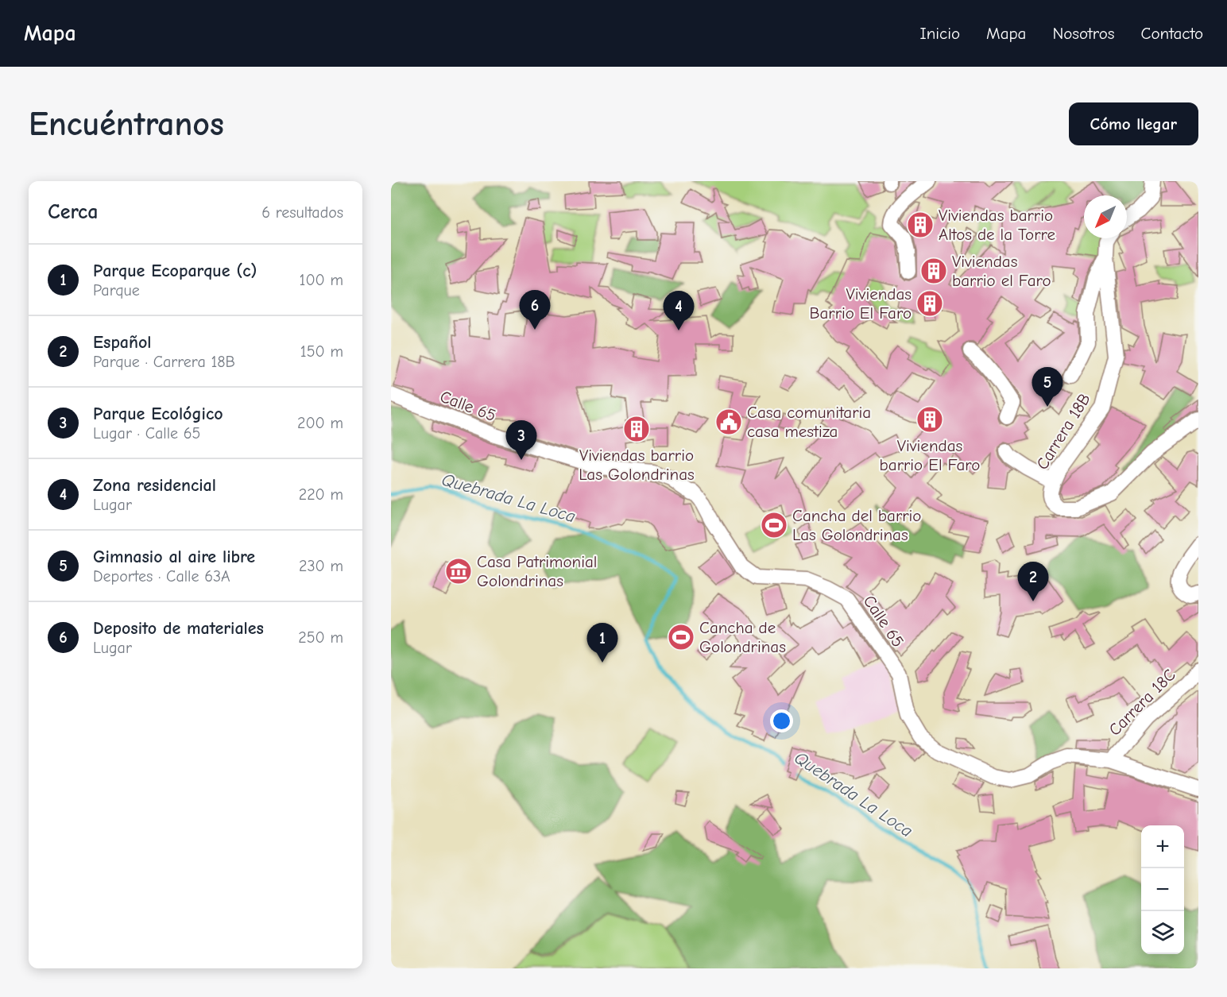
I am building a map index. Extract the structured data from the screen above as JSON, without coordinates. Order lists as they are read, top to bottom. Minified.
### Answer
{"streets":{"street":["Calle 65","Carrera 18B","Carrera 18C"]},"crossings":[["Calle 65","Carrera 18C"]],"water":["Quebrada La Loca"],"places":{"building":["Viviendas barrio Altos de la Torre","Viviendas barrio el Faro","Viviendas Barrio El Faro","Viviendas barrio El Faro","Viviendas barrio Las Golondrinas"],"public building":["Casa comunitaria casa mestiza"],"sports":["Cancha del barrio Las Golondrinas","Cancha de Golondrinas"],"museum":["Casa Patrimonial Golondrinas"]},"north":"bottom left","page":{"header":"Mapa","nav":["Inicio","Mapa","Nosotros","Contacto"],"buttons":"Cómo llegar","title":"Encuéntranos","heading":["Cerca","6 resultados"],"list":[{"mark":"1","name":"Parque Ecoparque (c)","note":"Parque","value":"100 m"},{"mark":"2","name":"Español","note":"Parque · Carrera 18B","value":"150 m"},{"mark":"3","name":"Parque Ecológico","note":"Lugar · Calle 65","value":"200 m"},{"mark":"4","name":"Zona residencial","note":"Lugar","value":"220 m"},{"mark":"5","name":"Gimnasio al aire libre","note":"Deportes · Calle 63A","value":"230 m"},{"mark":"6","name":"Deposito de materiales","note":"Lugar","value":"250 m"}],"pins":["6","4","5","3","2","1"],"map_buttons":["+","−"]}}
